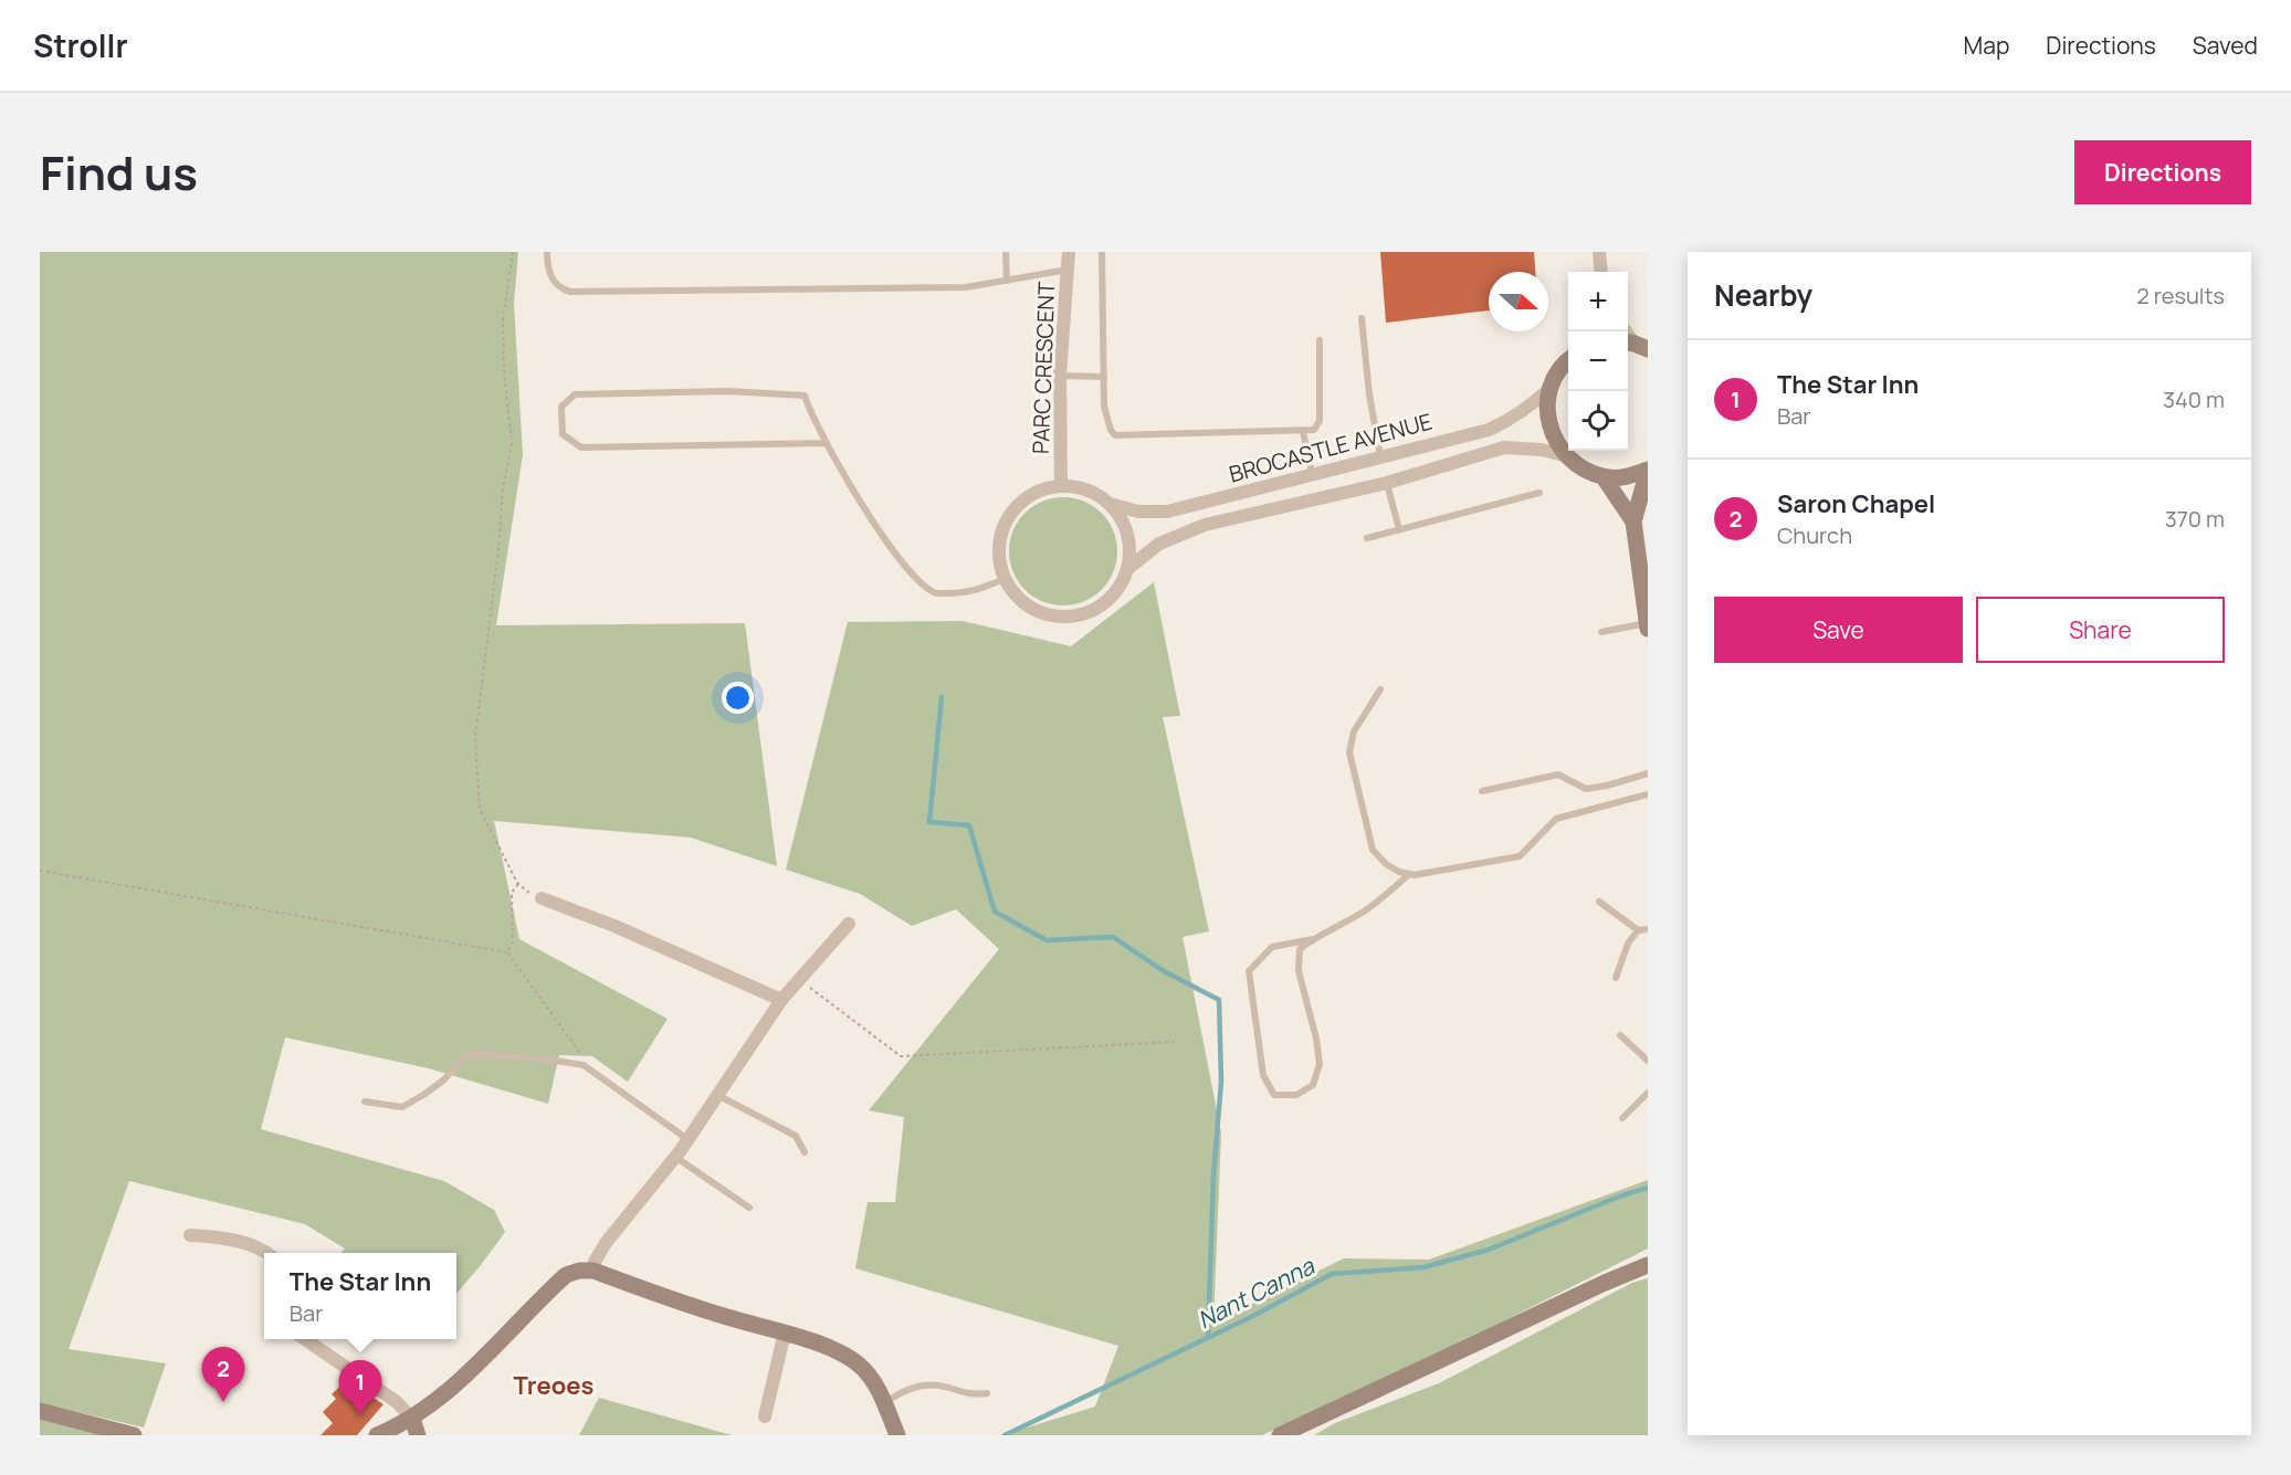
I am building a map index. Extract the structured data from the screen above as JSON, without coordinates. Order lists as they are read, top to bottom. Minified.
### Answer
{"streets":{"street":["PARC CRESCENT","BROCASTLE AVENUE"]},"crossings":[["PARC CRESCENT","BROCASTLE AVENUE"]],"districts":["Treoes"],"water":["Nant Canna"],"north":"right","page":{"header":"Strollr","nav":["Map","Directions","Saved"],"title":"Find us","buttons":["Directions",["Save","Share"]],"heading":["Nearby","2 results"],"map_buttons":["+","−"],"list":[{"mark":"1","name":"The Star Inn","note":"Bar","value":"340 m"},{"mark":"2","name":"Saron Chapel","note":"Church","value":"370 m"}],"popup":["The Star Inn","Bar"],"pins":["2","1"]}}
